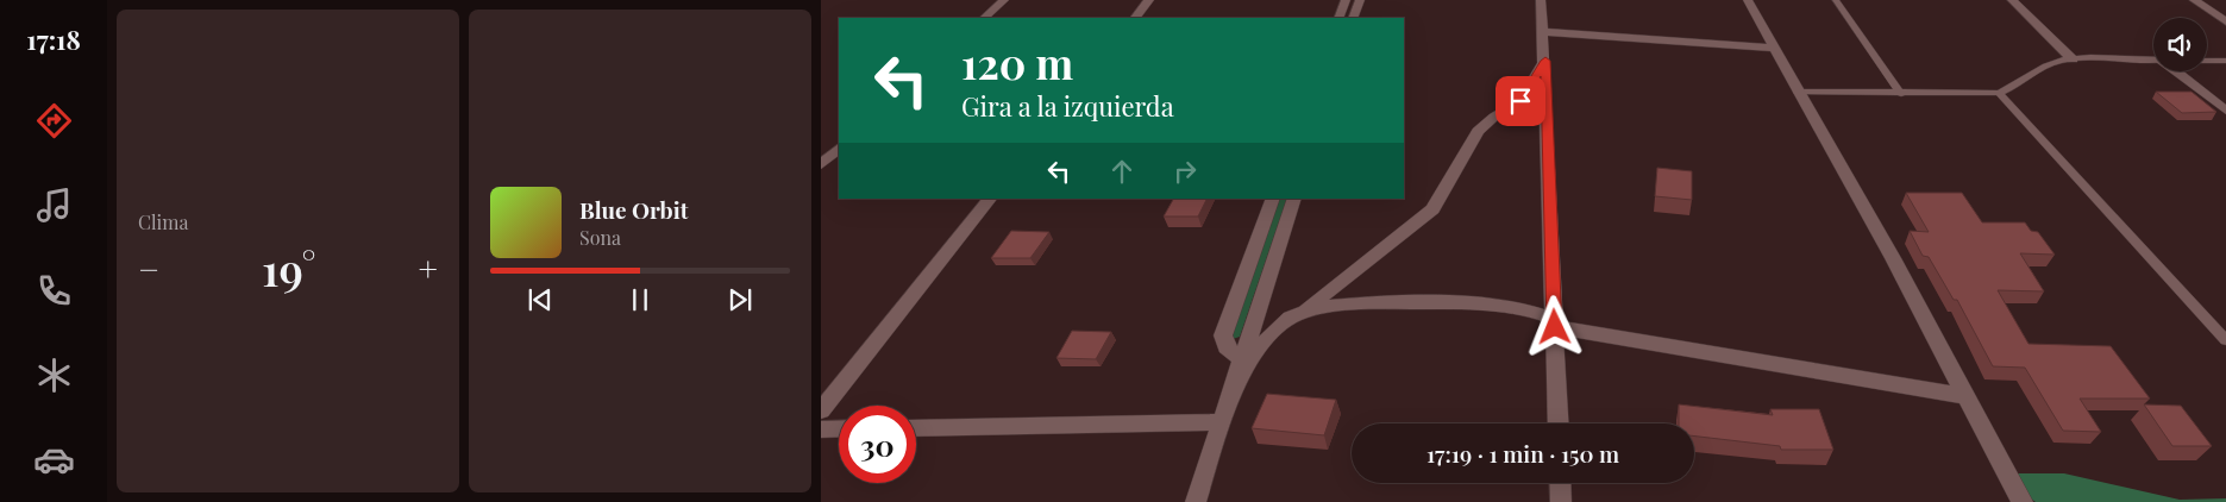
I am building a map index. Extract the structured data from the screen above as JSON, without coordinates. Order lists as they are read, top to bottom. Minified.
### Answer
{"page":{"tabs":"17:18","tile":"Clima","turn":["120 m","Gira a la izquierda"],"song":["Blue Orbit","Sona"],"heat":["−","19°","+"],"limit":"30","trip":"17:19 · 1 min · 150 m"}}
